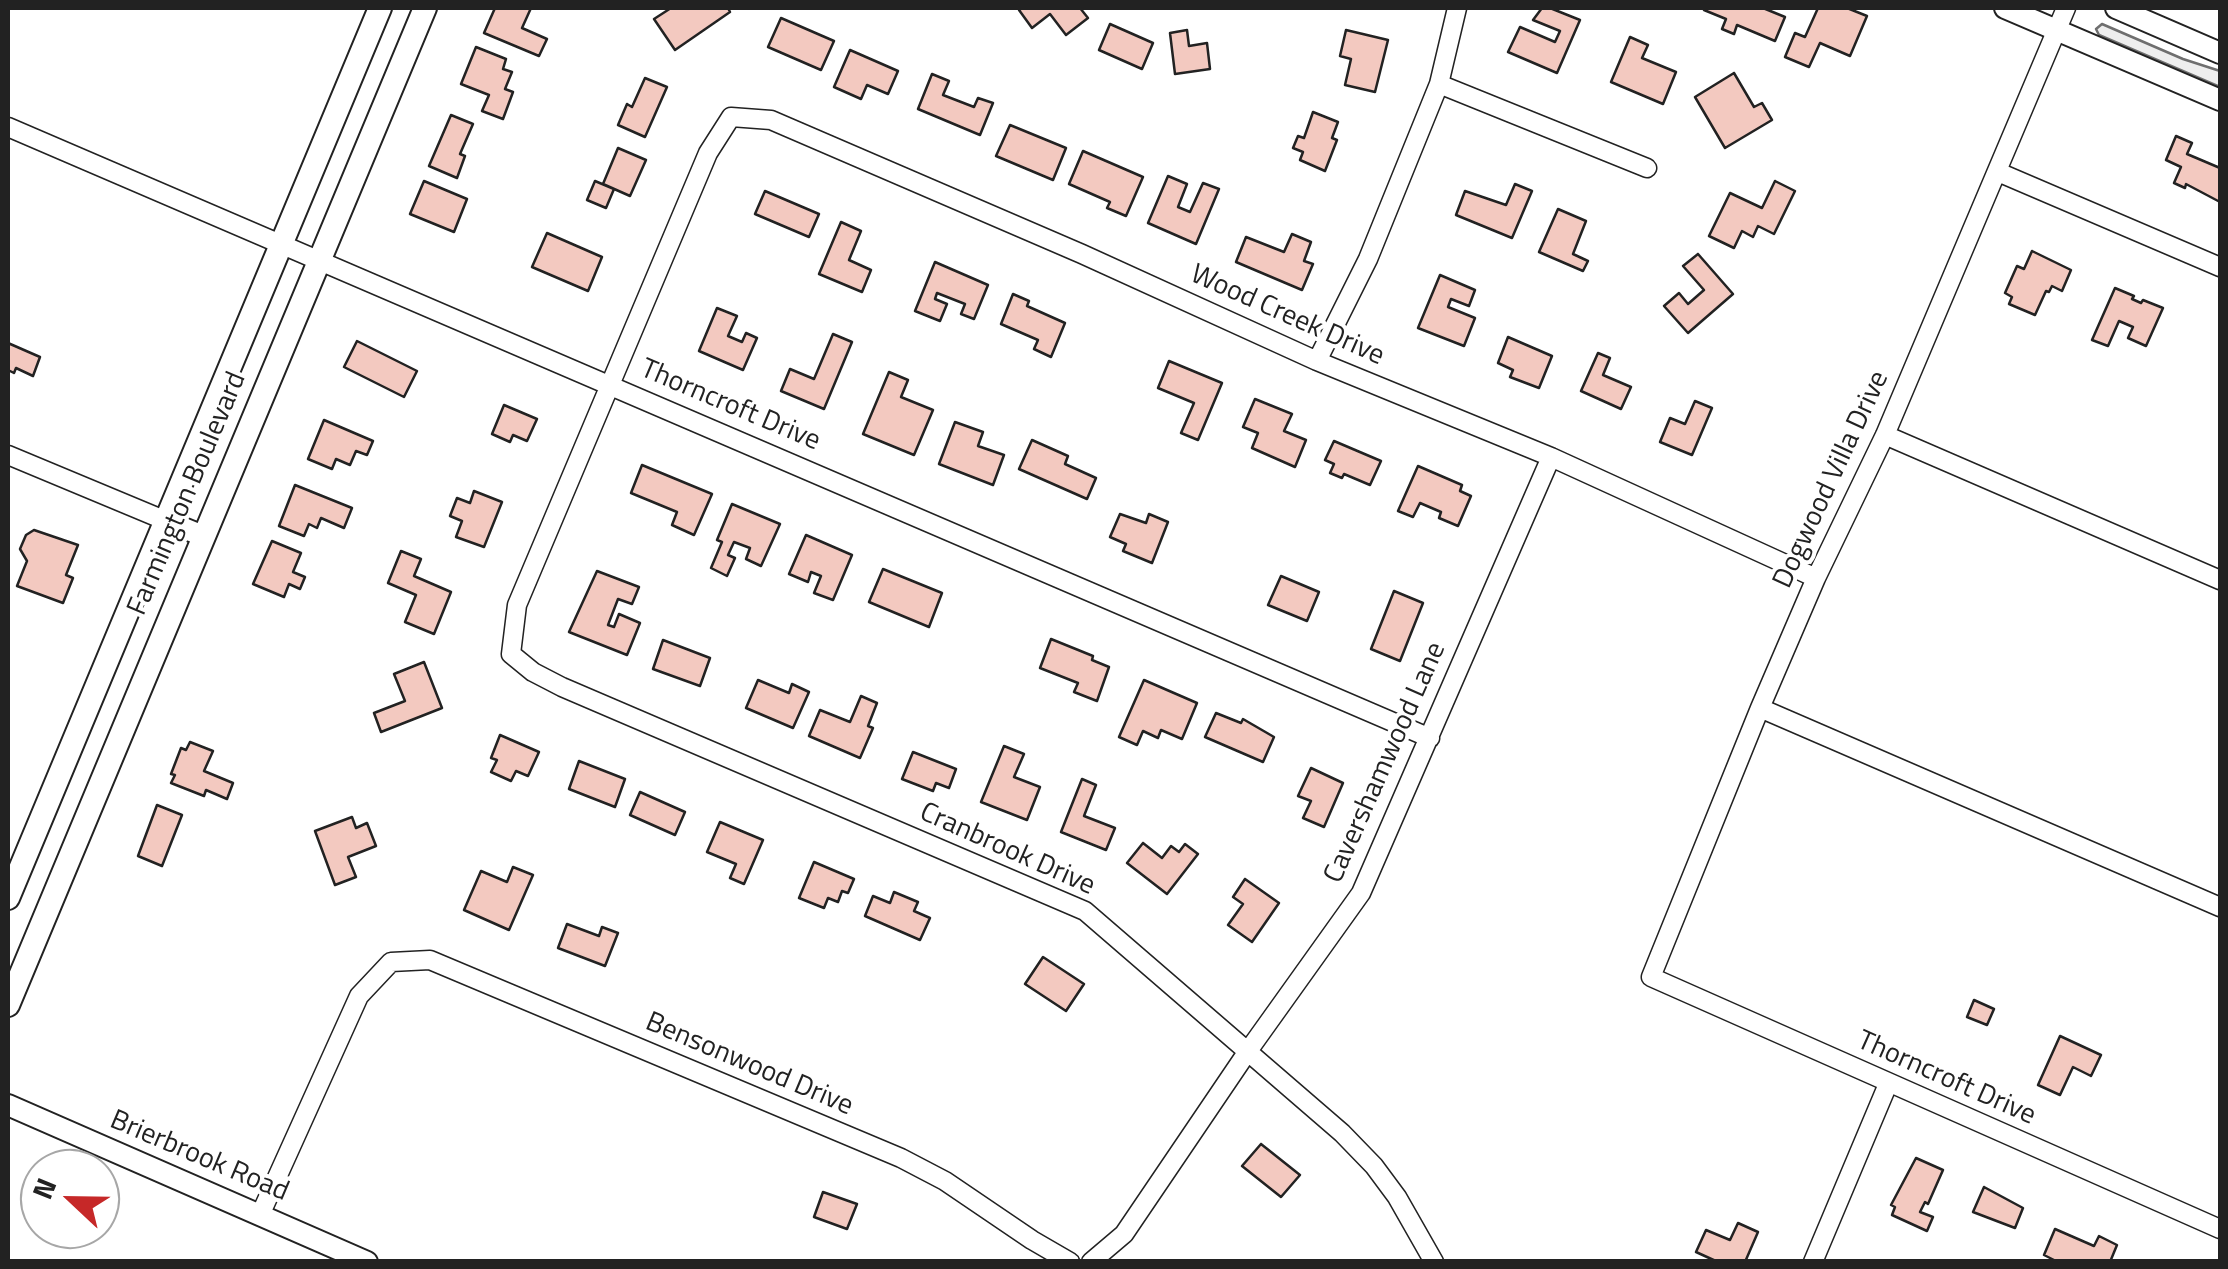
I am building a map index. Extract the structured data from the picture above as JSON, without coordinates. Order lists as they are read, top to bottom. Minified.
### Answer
{"streets":{"main road":["Farmington Boulevard"],"street":["Wood Creek Drive","Thorncroft Drive","Dogwood Villa Drive","Cavershamwood Lane","Cranbrook Drive","Bensonwood Drive","Brierbrook Road"]},"crossings":[["Wood Creek Drive","Thorncroft Drive"],["Wood Creek Drive","Dogwood Villa Drive"],["Wood Creek Drive","Cavershamwood Lane"],["Wood Creek Drive","Cranbrook Drive"],["Thorncroft Drive","Dogwood Villa Drive"],["Thorncroft Drive","Farmington Boulevard"],["Thorncroft Drive","Cavershamwood Lane"],["Thorncroft Drive","Cranbrook Drive"],["Cavershamwood Lane","Cranbrook Drive"],["Bensonwood Drive","Brierbrook Road"]],"north":"left"}
